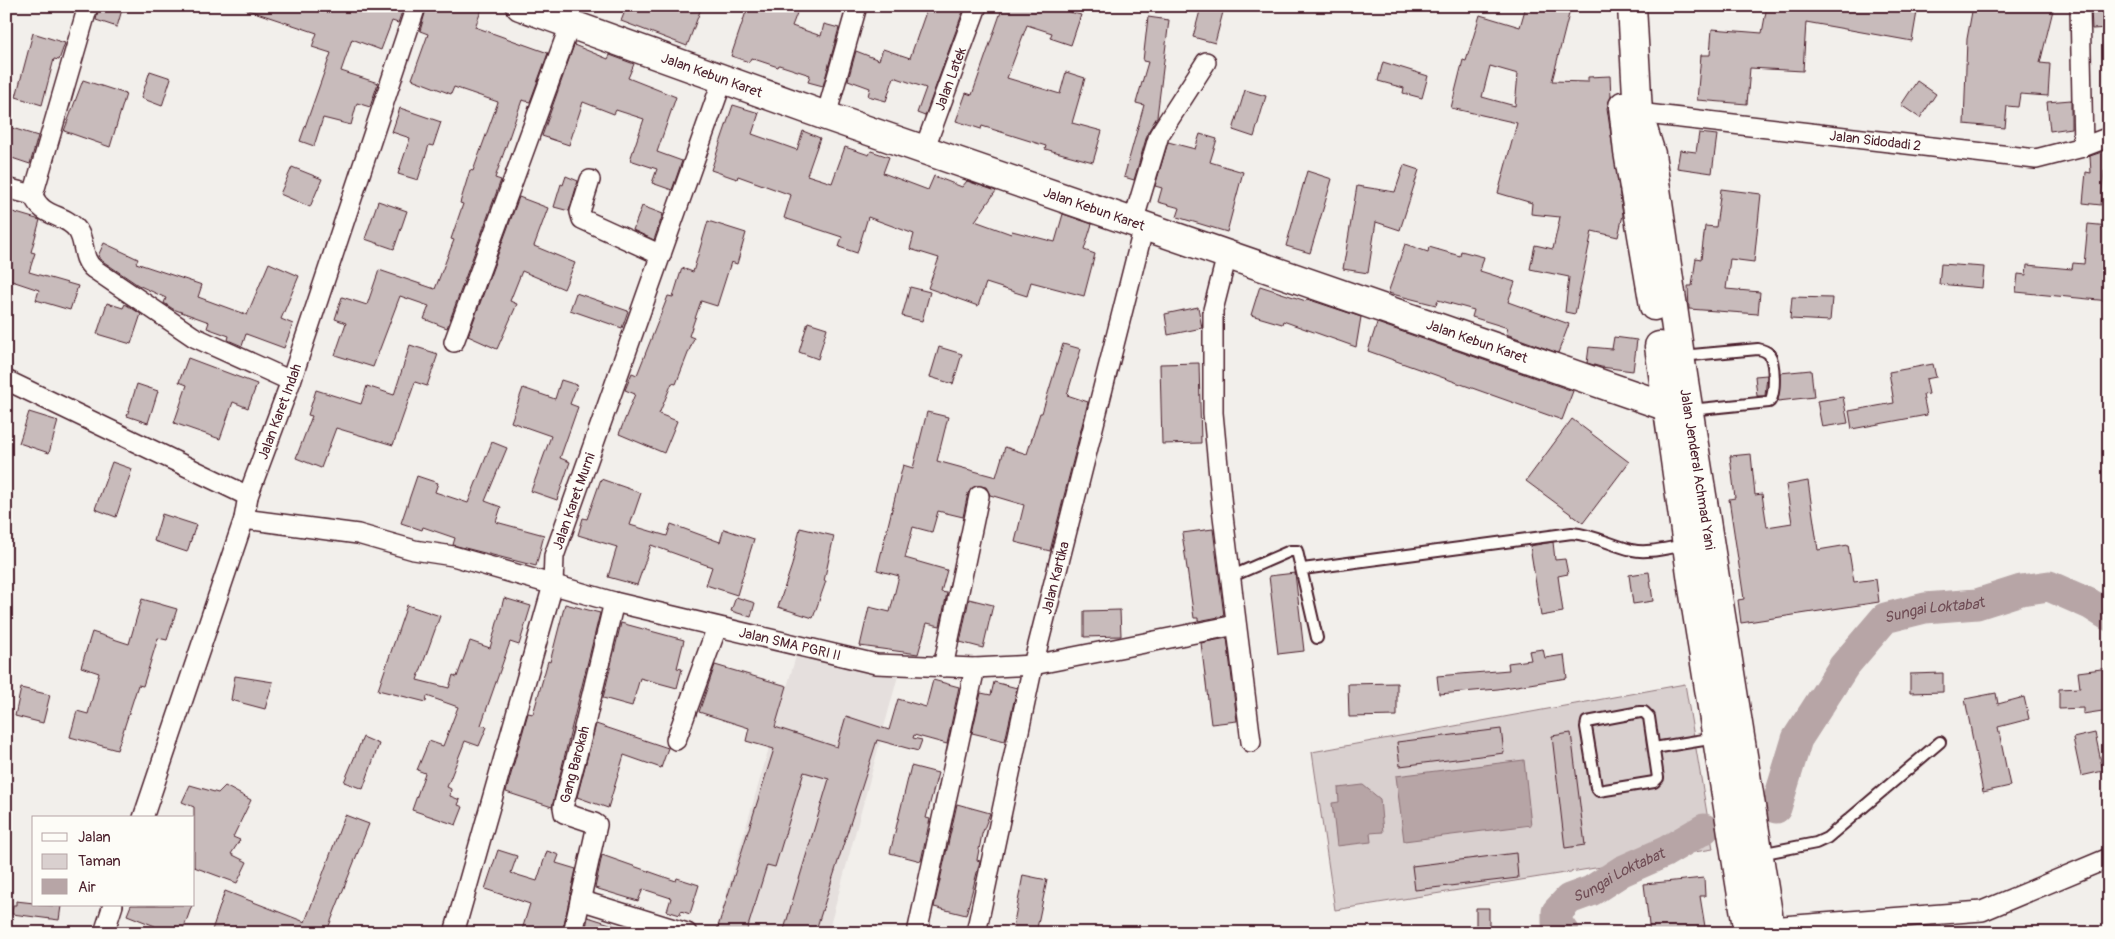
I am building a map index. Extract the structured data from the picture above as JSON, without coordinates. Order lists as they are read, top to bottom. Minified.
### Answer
{"streets":{"main road":["Jalan Kebun Karet","Jalan Jenderal Achmad Yani"],"street":["Jalan Latek","Jalan Sidodadi 2","Jalan Karet Indah","Jalan Karet Murni","Jalan Kartika","Jalan SMA PGRI II","Gang Barokah"]},"crossings":[["Jalan Kebun Karet","Jalan Latek"],["Jalan Kebun Karet","Jalan Jenderal Achmad Yani"],["Jalan Kebun Karet","Jalan Karet Murni"],["Jalan Kebun Karet","Jalan Kartika"],["Jalan Sidodadi 2","Jalan Jenderal Achmad Yani"],["Jalan Karet Indah","Jalan SMA PGRI II"],["Jalan Karet Murni","Jalan SMA PGRI II"],["Jalan Kartika","Jalan SMA PGRI II"],["Jalan SMA PGRI II","Gang Barokah"]],"water":["Sungai Loktabat"],"legend":["Jalan","Taman","Air"]}
